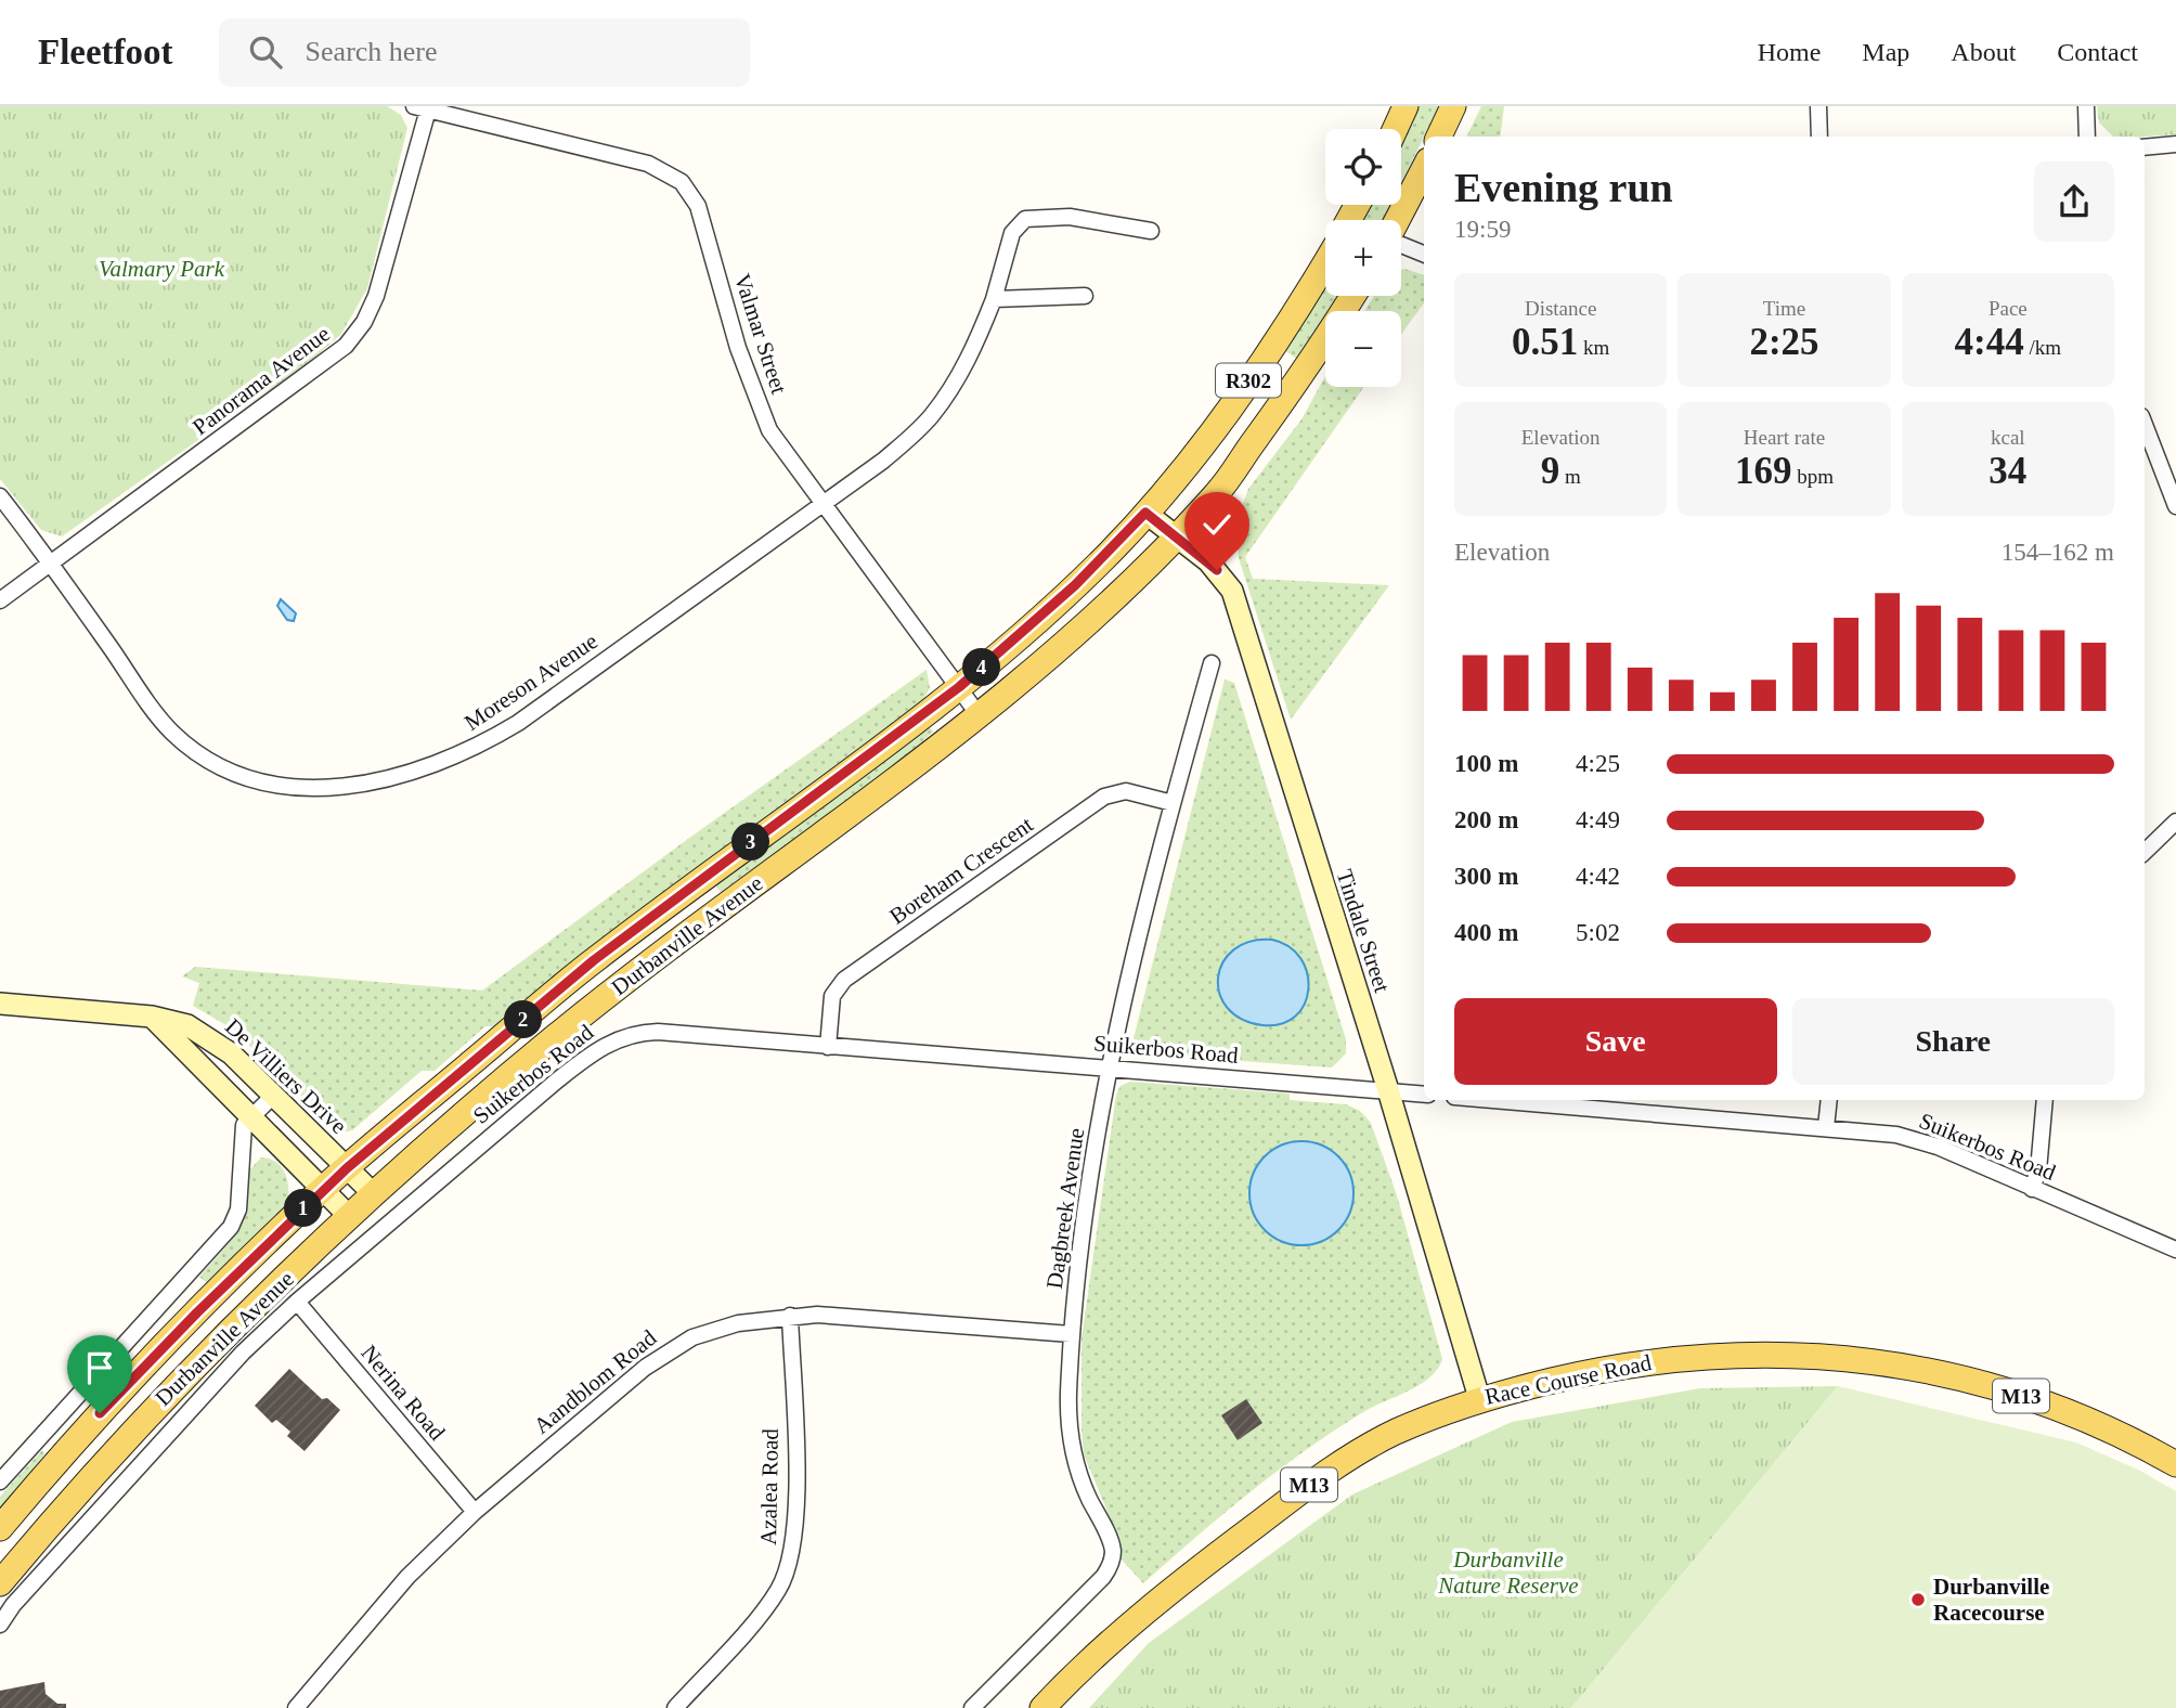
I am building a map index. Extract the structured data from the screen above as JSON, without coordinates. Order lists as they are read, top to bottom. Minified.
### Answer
{"streets":{"main road":["R302","Tindale Street","Durbanville Avenue","De Villiers Drive","Race Course Road","M13"],"street":["Valmar Street","Panorama Avenue","Moreson Avenue","Boreham Crescent","Suikerbos Road","Dagbreek Avenue","Aandblom Road","Nerina Road","Azalea Road"]},"crossings":[["Valmar Street","Panorama Avenue"],["Valmar Street","Moreson Avenue"],["Valmar Street","Durbanville Avenue"],["Panorama Avenue","Moreson Avenue"],["Boreham Crescent","Suikerbos Road"],["Boreham Crescent","Dagbreek Avenue"],["Tindale Street","Durbanville Avenue"],["Tindale Street","Suikerbos Road"],["Tindale Street","Race Course Road"],["Durbanville Avenue","De Villiers Drive"],["Suikerbos Road","Dagbreek Avenue"],["Suikerbos Road","Nerina Road"],["Dagbreek Avenue","Aandblom Road"],["Aandblom Road","Nerina Road"],["Aandblom Road","Azalea Road"]],"parks":["Valmary Park","Durbanville Nature Reserve"],"places":["Durbanville Racecourse"],"page":{"header":"Fleetfoot","search":"Search here","nav":["Home","Map","About","Contact"],"map_buttons":["+","−"],"heading":["Evening run","19:59"],"stats":[["Distance","0.51 km"],["Time","2:25"],["Pace","4:44 /km"],["Elevation","9 m"],["Heart rate","169 bpm"],["kcal","34"]],"chart":["Elevation","154–162 m"],"pins":["4","3","2","1"],"list":[{"name":"100 m","note":"4:25"},{"name":"200 m","note":"4:49"},{"name":"300 m","note":"4:42"},{"name":"400 m","note":"5:02"}],"buttons":["Save","Share"]}}
